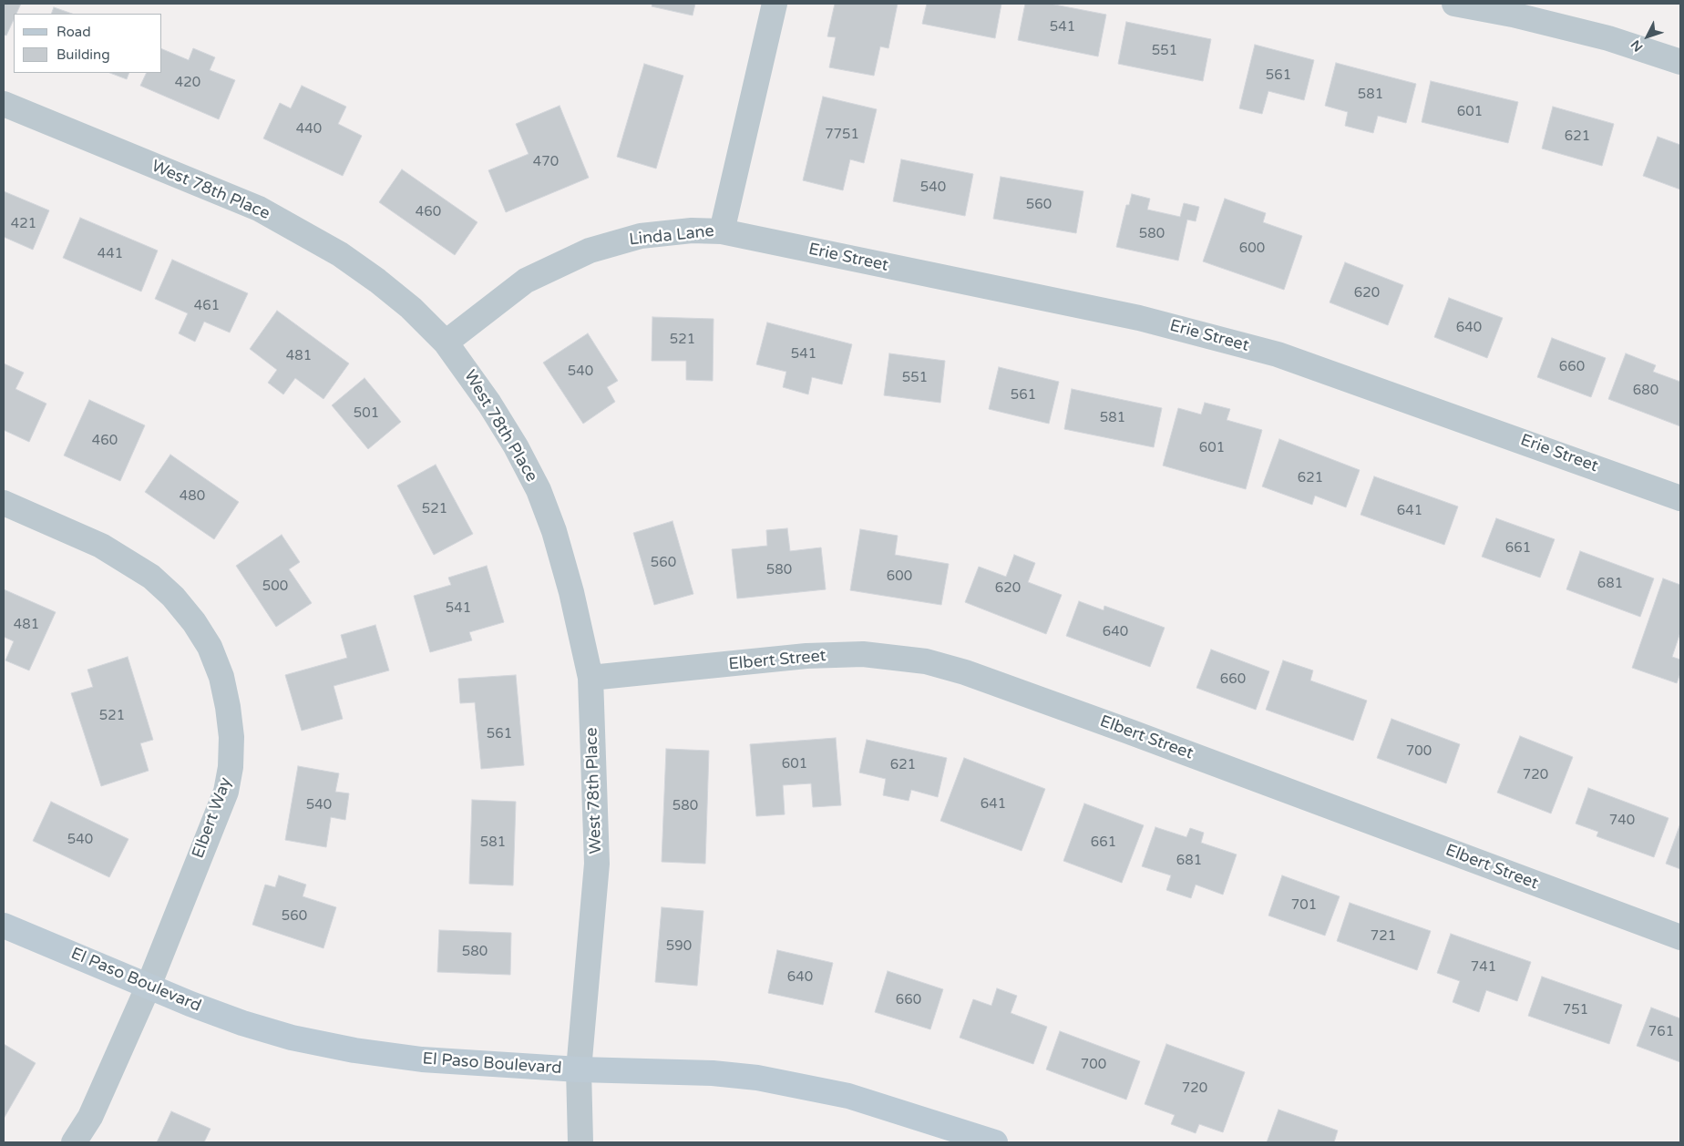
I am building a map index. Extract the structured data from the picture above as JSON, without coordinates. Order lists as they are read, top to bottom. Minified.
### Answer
{"streets":{"street":["West 78th Place","Linda Lane","Erie Street","Elbert Street","Elbert Way","El Paso Boulevard"]},"crossings":[["West 78th Place","Linda Lane"],["West 78th Place","Elbert Street"],["West 78th Place","El Paso Boulevard"],["Linda Lane","Erie Street"],["Elbert Way","El Paso Boulevard"]],"house_numbers":["541","551","561","420","581","601","440","7751","621","470","540","560","460","421","580","600","441","620","461","640","521","541","481","660","540","551","680","561","501","581","460","601","621","480","521","641","661","560","580","600","681","500","620","541","481","640","660","521","561","700","601","621","720","641","540","580","740","540","581","661","681","701","560","721","590","580","741","640","660","751","761","700","720"],"legend":["Road","Building"],"north":"bottom left"}
